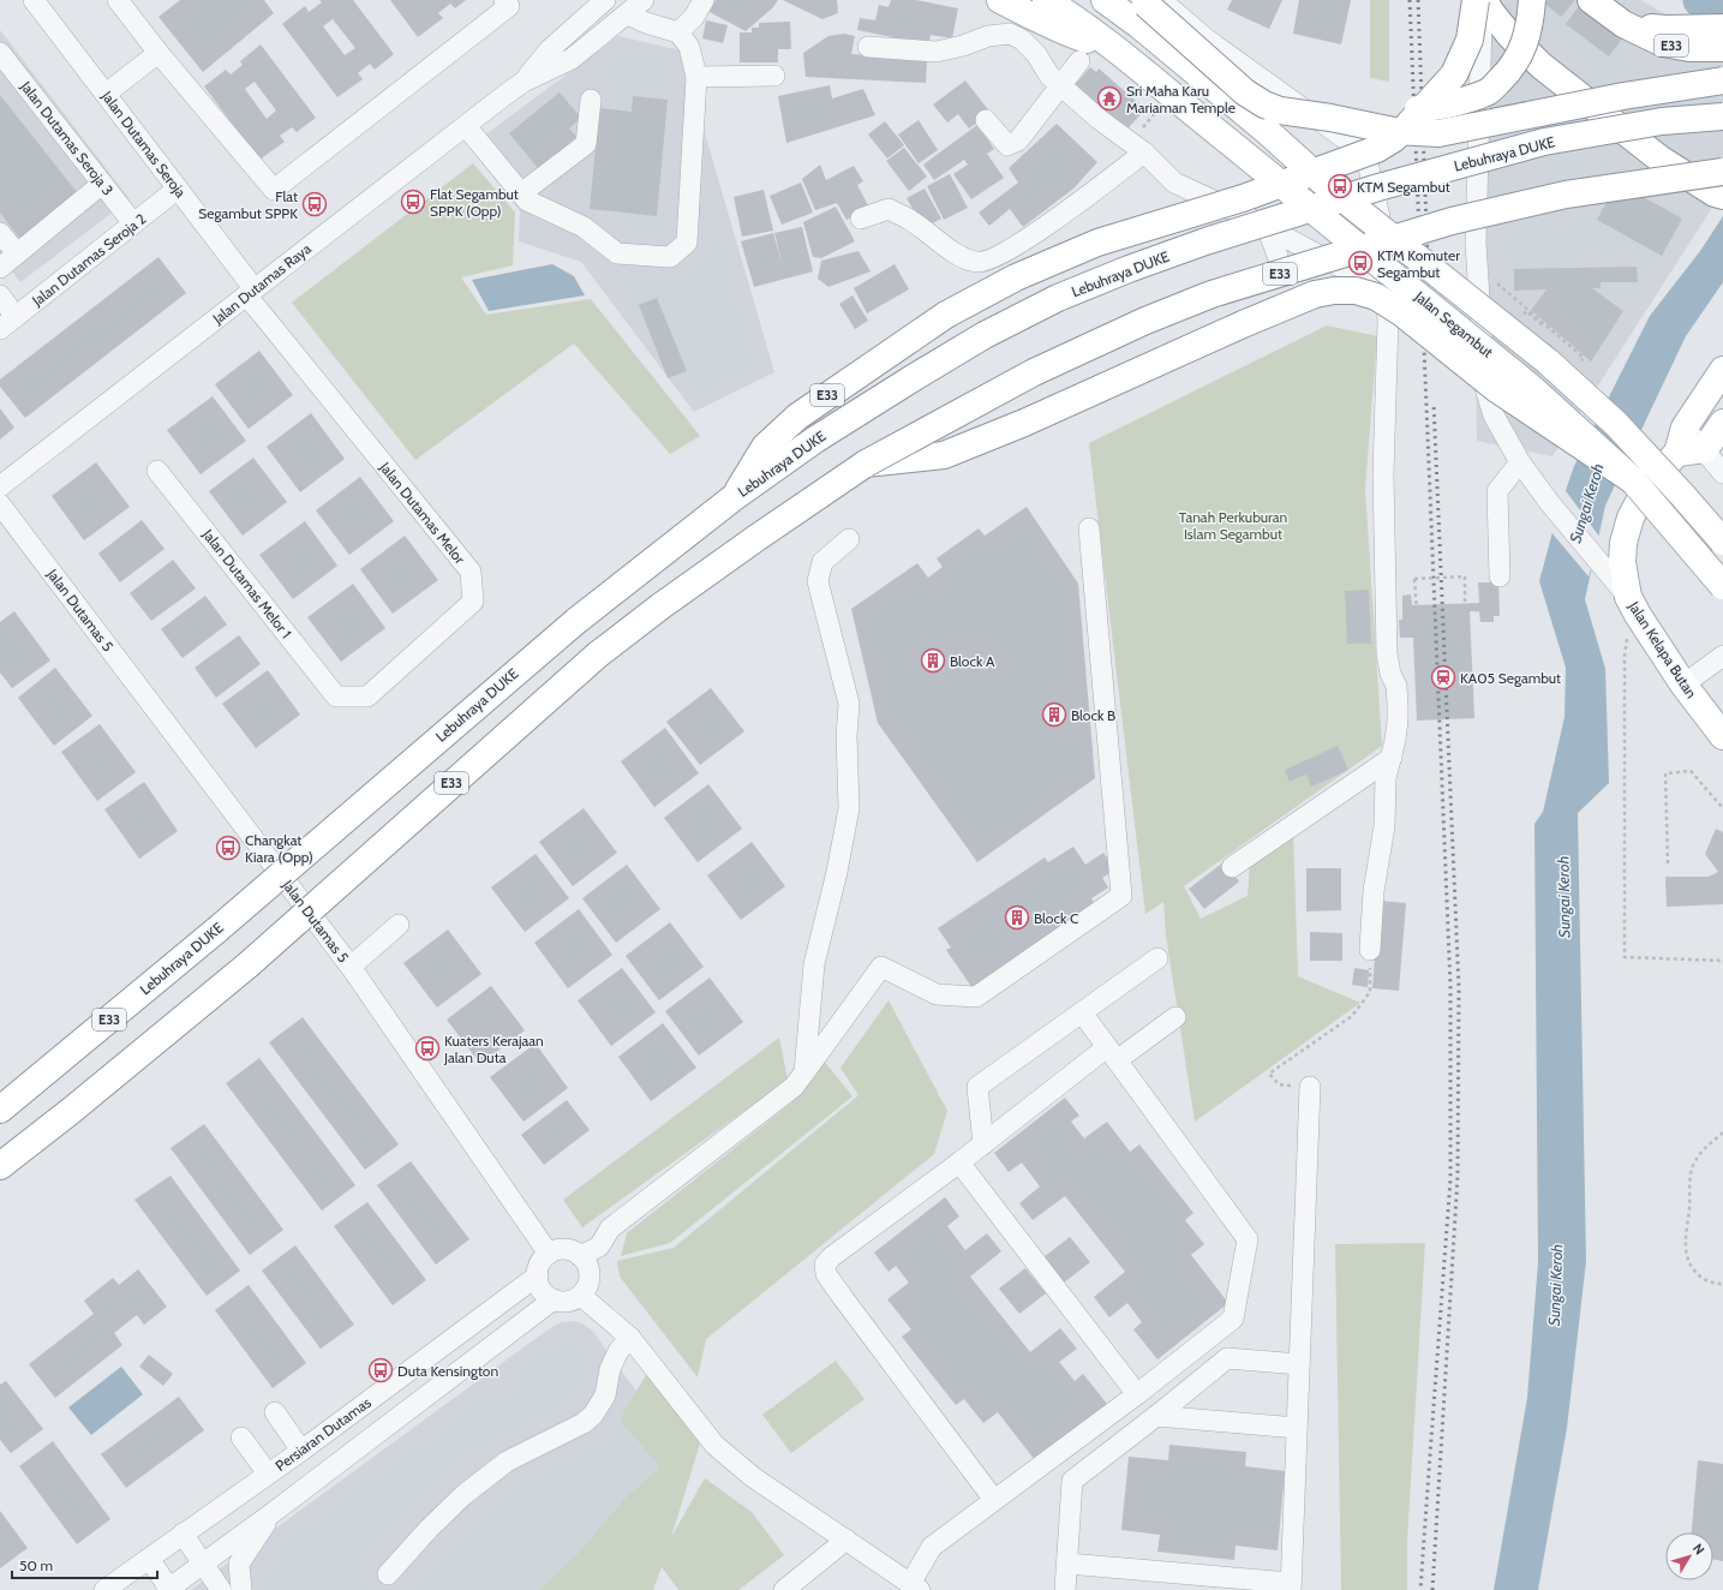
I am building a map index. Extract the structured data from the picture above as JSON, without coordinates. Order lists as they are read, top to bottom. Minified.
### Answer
{"streets":{"main road":["E33","Lebuhraya DUKE","Jalan Segambut","Jalan Kelapa Butan"],"street":["Jalan Dutamas Seroja 3","Jalan Dutamas Seroja","Jalan Dutamas Seroja 2","Jalan Dutamas Raya","Jalan Dutamas Melor","Jalan Dutamas Melor 1","Jalan Dutamas 5","Persiaran Dutamas"]},"crossings":[["E33","Lebuhraya DUKE"],["Jalan Dutamas Seroja 3","Jalan Dutamas Seroja 2"],["Jalan Dutamas Seroja","Jalan Dutamas Seroja 2"],["Jalan Dutamas Seroja","Jalan Dutamas Raya"],["Jalan Dutamas Seroja","Jalan Dutamas Melor"],["Jalan Dutamas Raya","Jalan Dutamas Melor"],["Jalan Dutamas Melor","Jalan Dutamas Melor 1"],["Jalan Dutamas 5","Persiaran Dutamas"]],"water":["Sungai Keroh"],"parks":["Tanah Perkuburan Islam Segambut"],"places":{"temple":["Sri Maha Karu Mariaman Temple"],"bus stop":["KTM Segambut","Flat Segambut SPPK (Opp)","Flat Segambut SPPK","KTM Komuter Segambut","Changkat Kiara (Opp)","Kuaters Kerajaan Jalan Duta","Duta Kensington"],"building":["Block A","Block B","Block C"],"station":["KA05 Segambut"]},"scale_bar":"50 m","north":"top right"}
